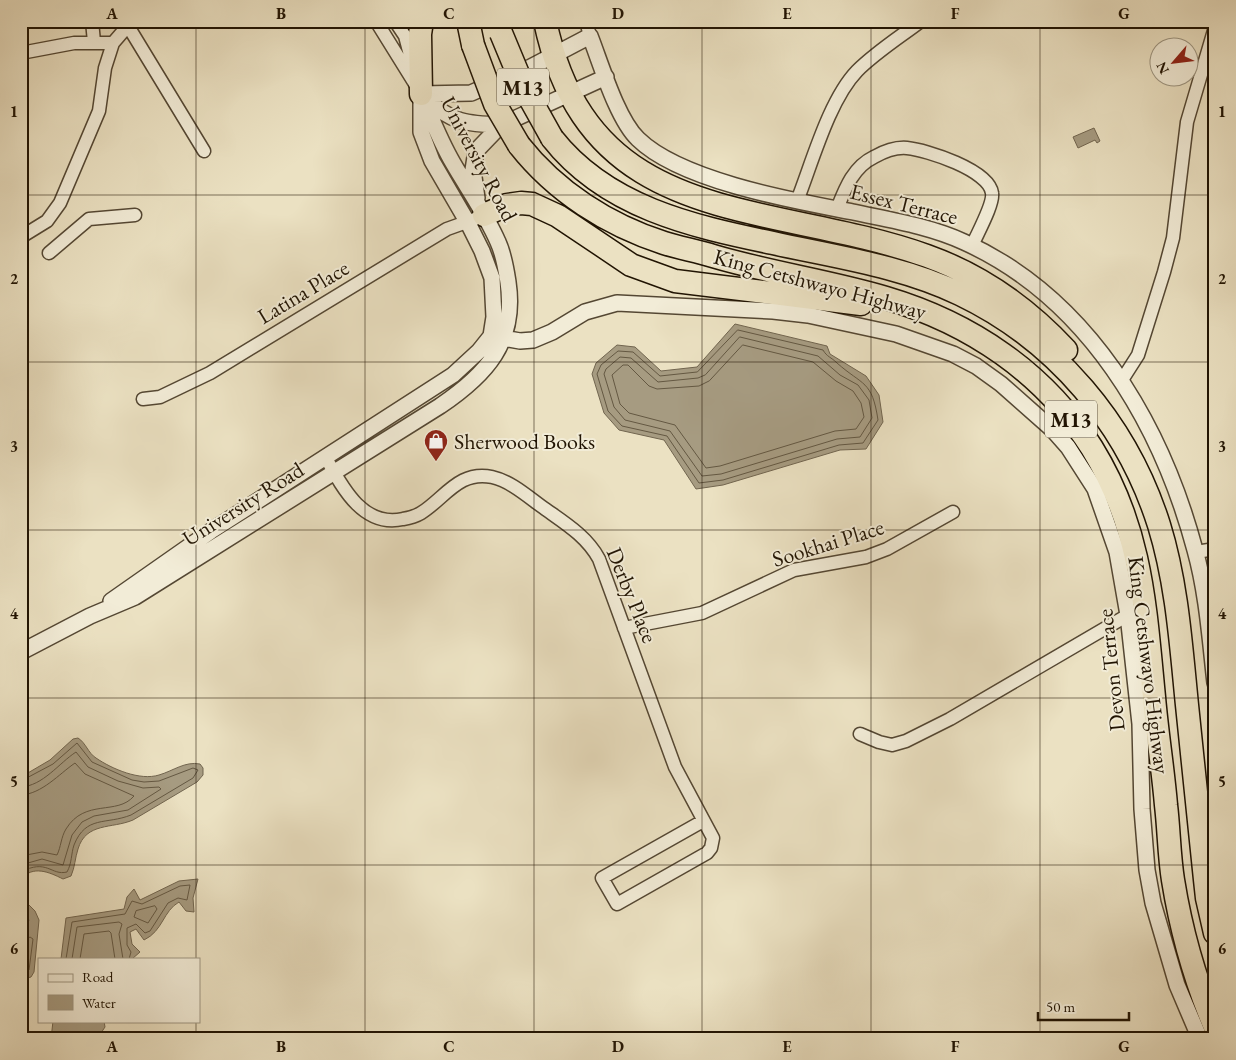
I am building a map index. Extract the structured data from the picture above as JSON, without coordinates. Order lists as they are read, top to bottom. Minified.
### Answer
{"streets":{"highway":["M13","King Cetshwayo Highway"],"street":["University Road","Essex Terrace","Latina Place","Sookhai Place","Derby Place","Devon Terrace"]},"crossings":[["University Road","Latina Place"],["University Road","Derby Place"],["University Road","Devon Terrace"],["Sookhai Place","Derby Place"]],"places":{"shop":["Sherwood Books"]},"legend":["Road","Water"],"scale_bar":"50 m","north":"bottom left","grid":{"columns":["A","B","C","D","E","F","G"],"rows":["1","2","3","4","5","6"]}}
